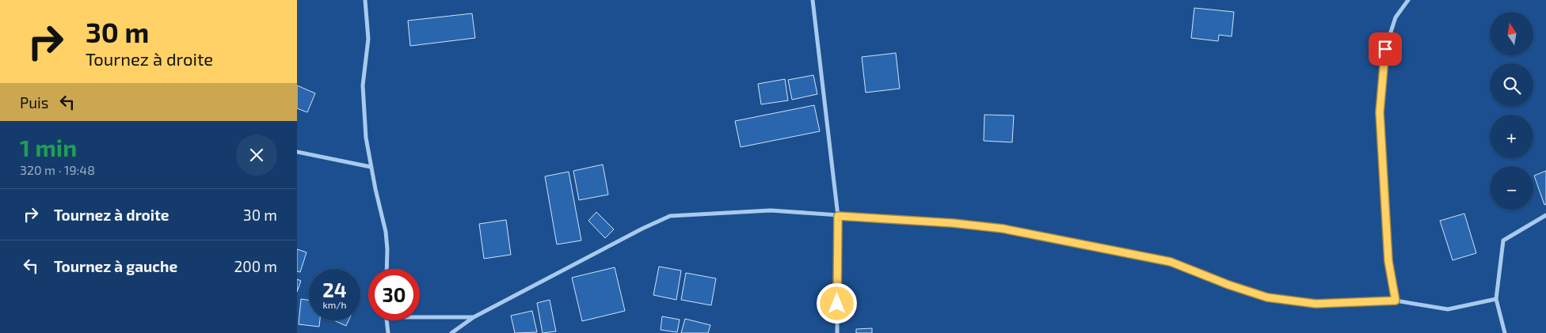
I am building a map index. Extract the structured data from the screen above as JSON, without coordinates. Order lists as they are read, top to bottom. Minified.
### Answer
{"north":"top","page":{"turn":["30 m","Tournez à droite"],"map_buttons":["+","−"],"then":"Puis","heading":["1 min","320 m · 19:48"],"list":[{"name":"Tournez à droite","value":"30 m"},{"name":"Tournez à gauche","value":"200 m"}],"speed":"24 km/h","limit":"30"}}
